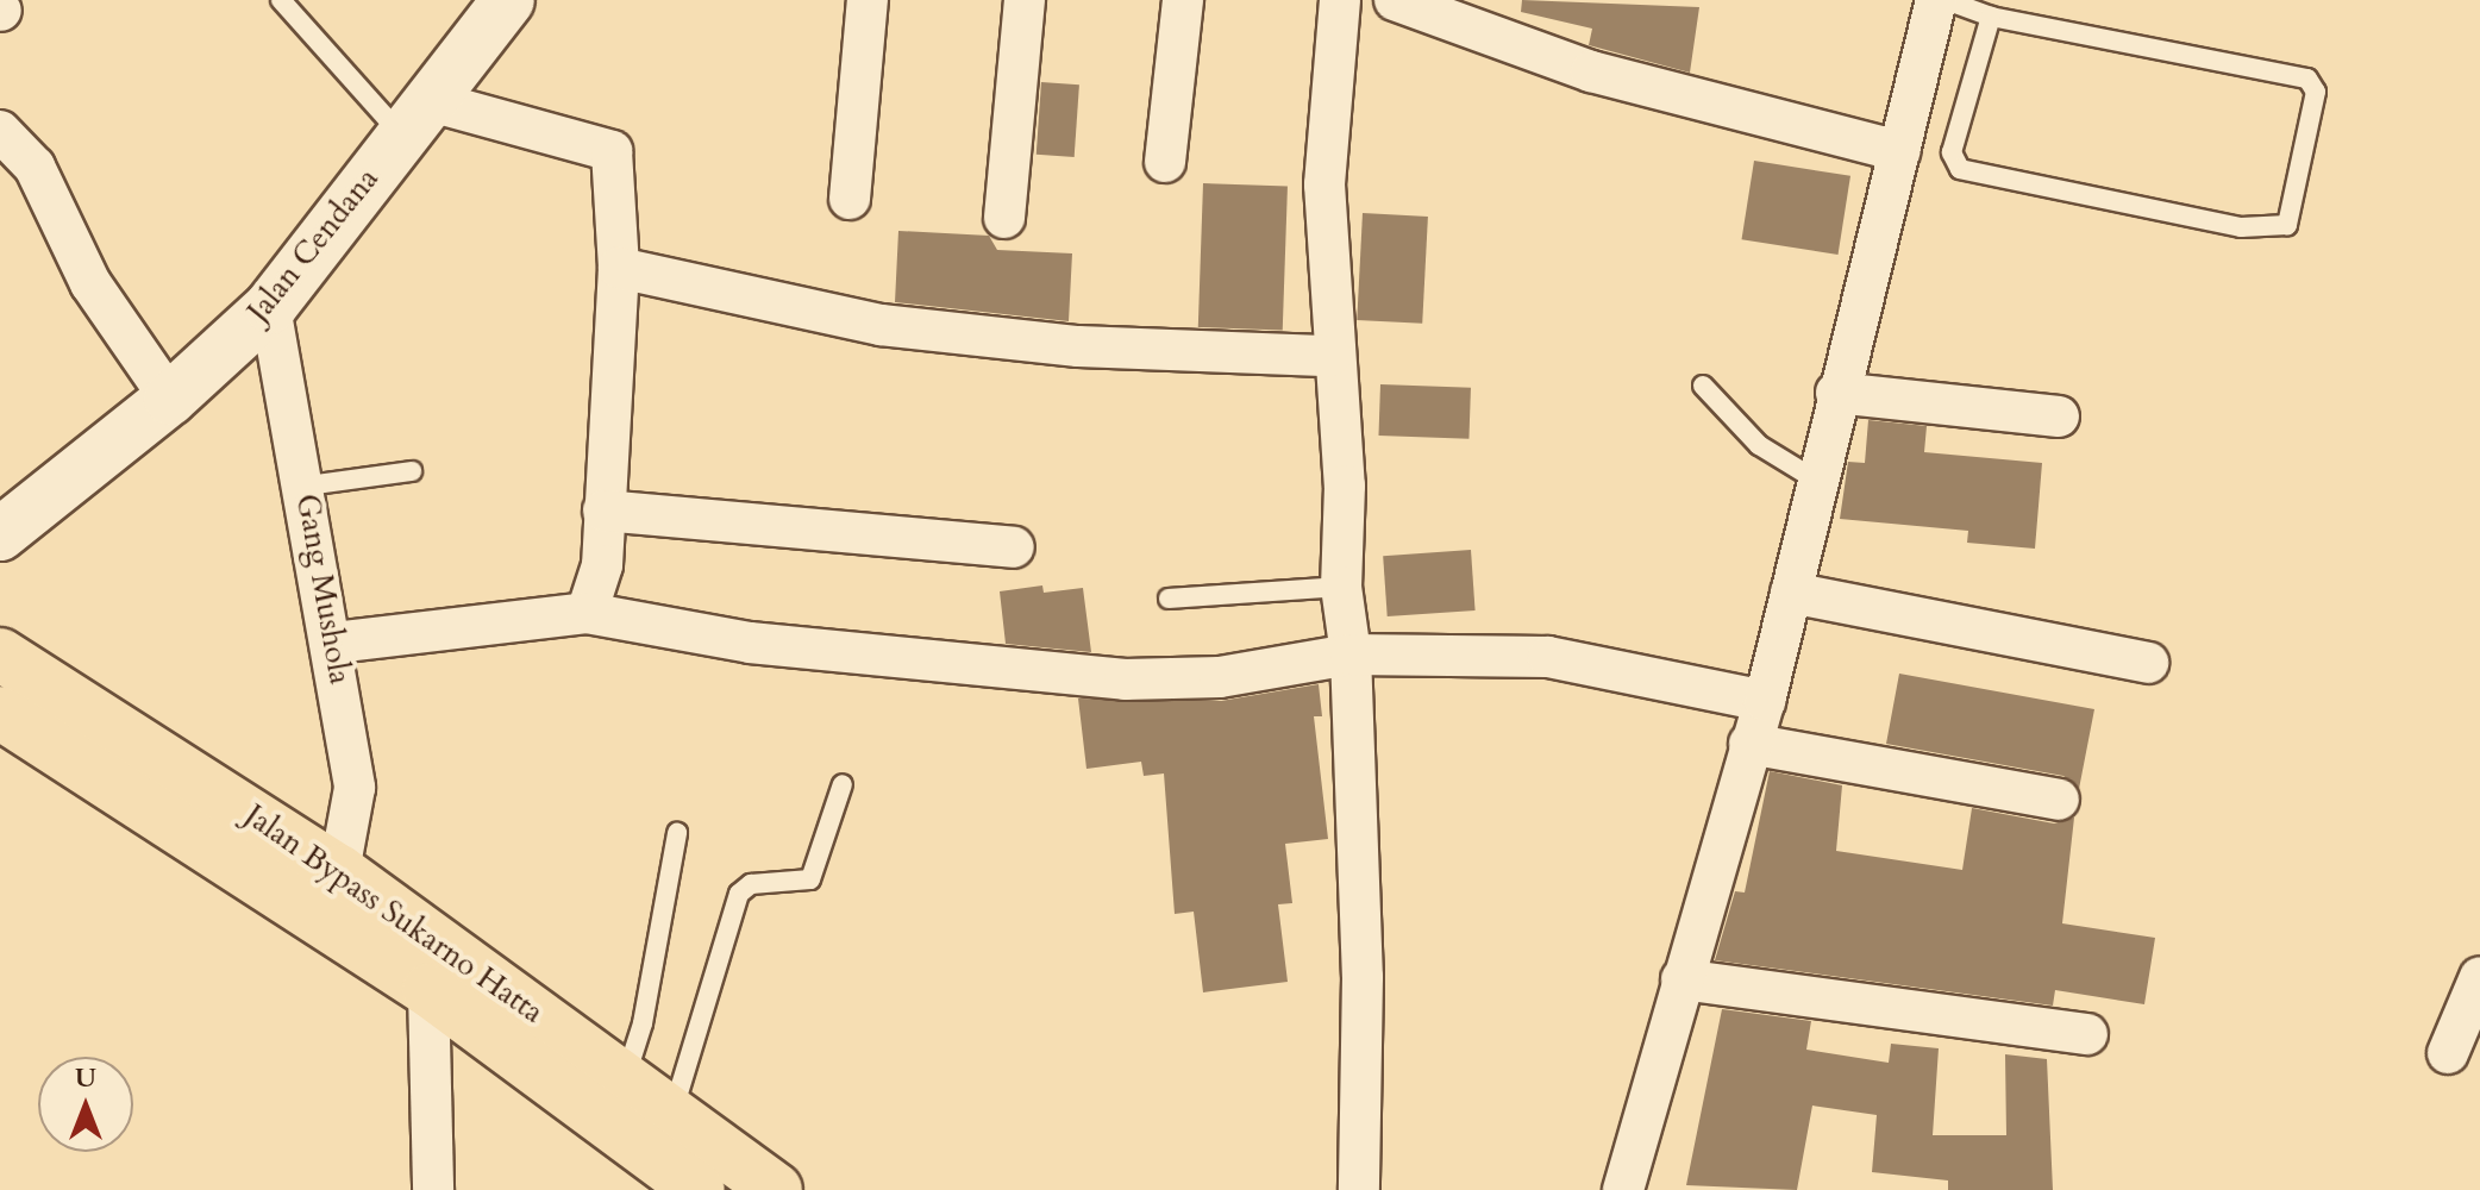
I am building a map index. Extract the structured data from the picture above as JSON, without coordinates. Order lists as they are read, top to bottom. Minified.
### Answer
{"streets":{"highway":["Jalan Bypass Sukarno Hatta"],"street":["Jalan Cendana","Gang Mushola"]},"crossings":[["Jalan Cendana","Gang Mushola"],["Gang Mushola","Jalan Bypass Sukarno Hatta"]],"north":"top"}
